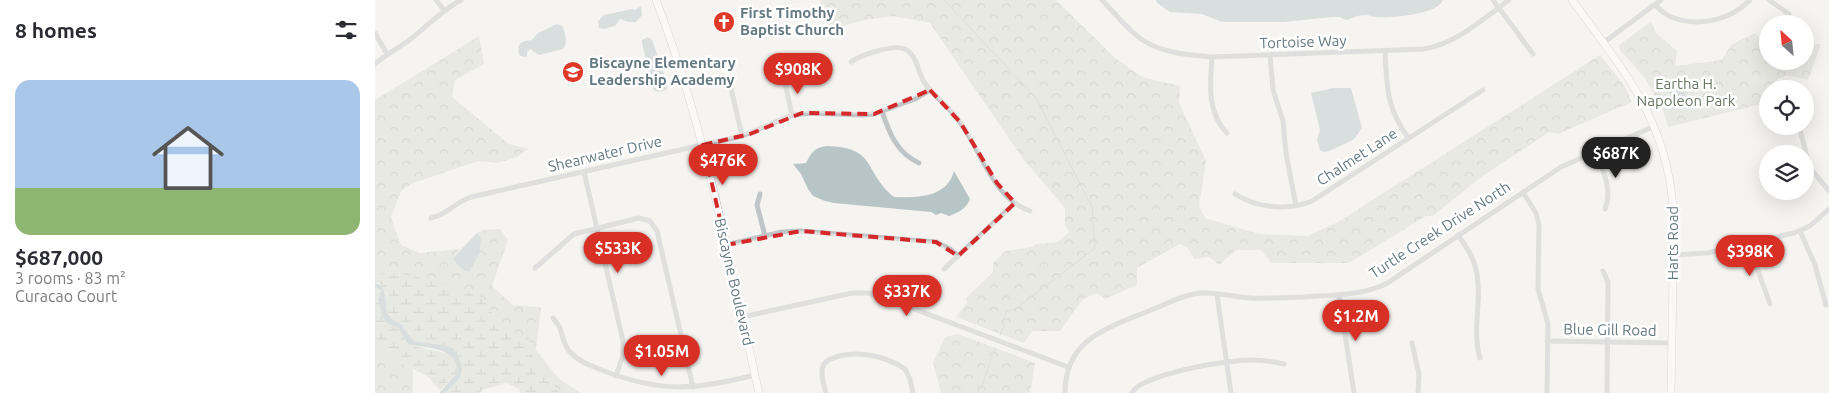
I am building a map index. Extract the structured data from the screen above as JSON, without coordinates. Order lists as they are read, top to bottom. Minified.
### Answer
{"streets":{"street":["Tortoise Way","Shearwater Drive","Chalmet Lane","Turtle Creek Drive North","Harts Road","Biscayne Boulevard","Blue Gill Road"]},"crossings":[["Shearwater Drive","Biscayne Boulevard"],["Turtle Creek Drive North","Harts Road"],["Harts Road","Blue Gill Road"]],"parks":["Eartha H. Napoleon Park"],"places":{"church":["First Timothy Baptist Church"],"school or university":["Biscayne Elementary Leadership Academy"]},"north":"top left","page":{"heading":"8 homes","price":["$908K","$687K","$476K","$533K","$398K","$337K","$1.2M","$1.05M"],"list":[{"name":"$687,000","note":"3 rooms · 83 m² · Curacao Court"}]}}
